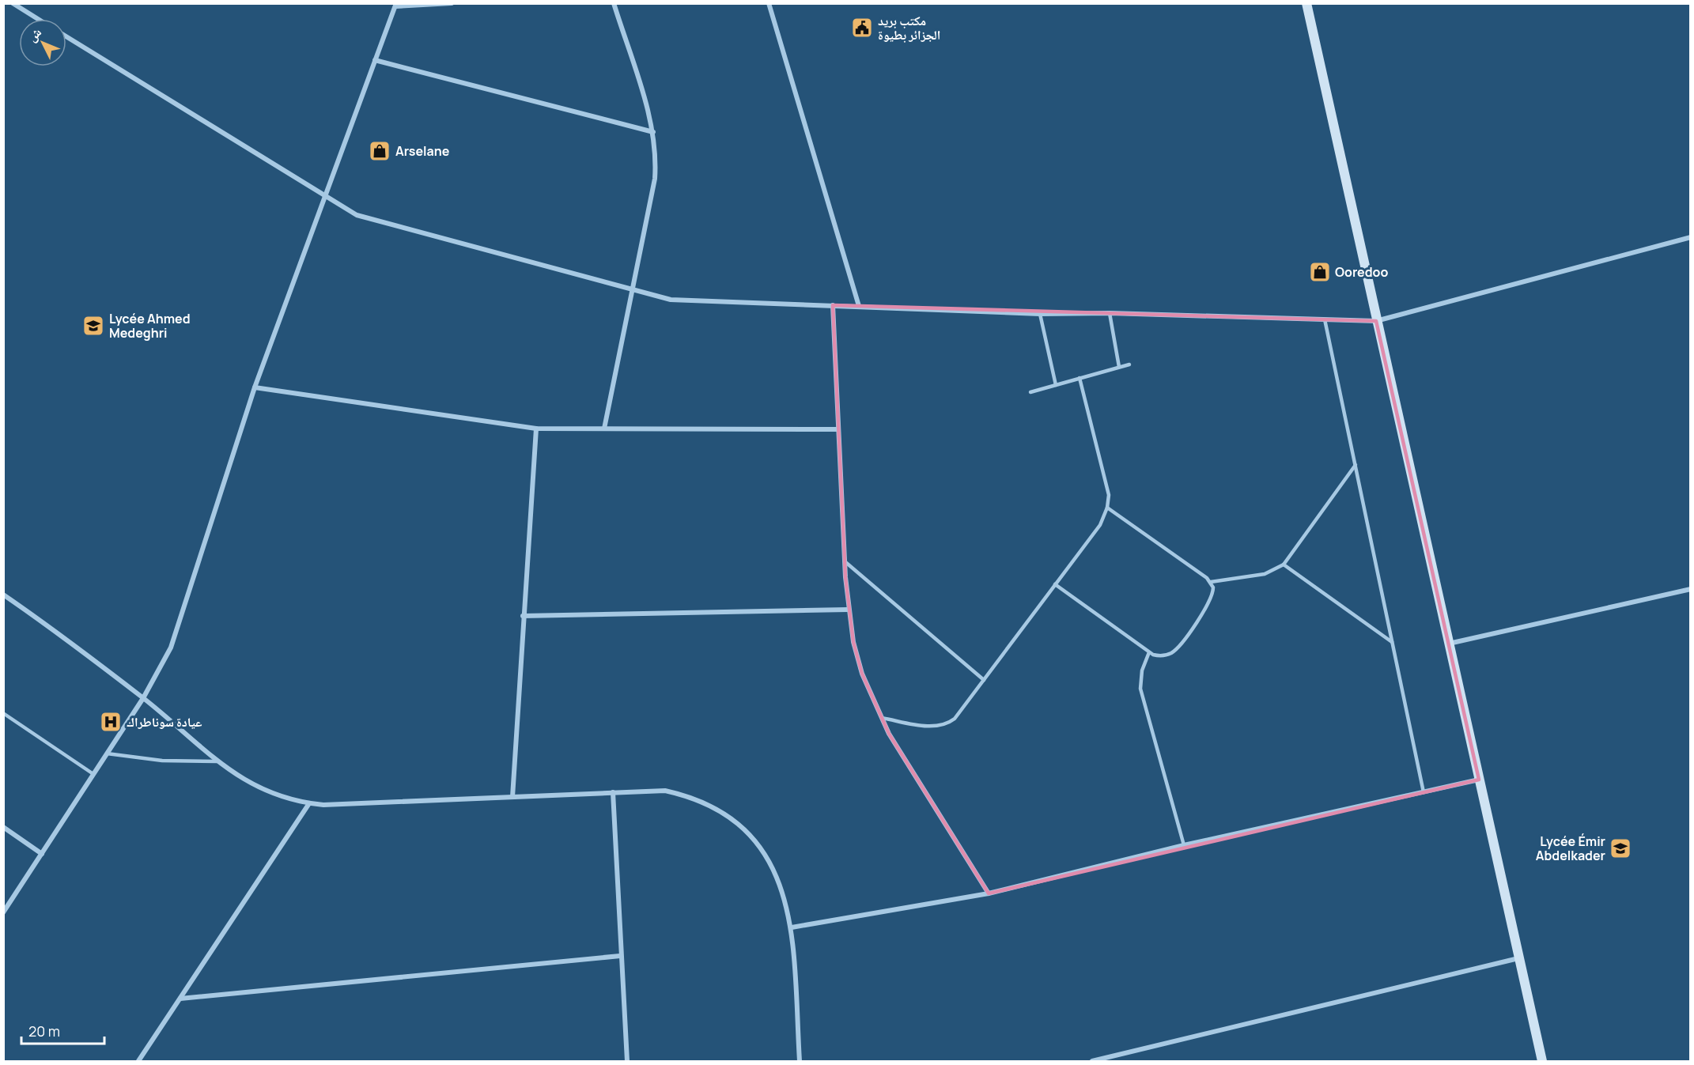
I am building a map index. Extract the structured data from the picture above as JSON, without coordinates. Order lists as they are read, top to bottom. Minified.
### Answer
{"places":{"public building":["مكتب بريد الجزائر بطيوة"],"shop":["Arselane","Ooredoo"],"school or university":["Lycée Ahmed Medeghri","Lycée Émir Abdelkader"],"hospital":["عيادة سوناطراك"]},"scale_bar":"20 m","north":"top left"}
